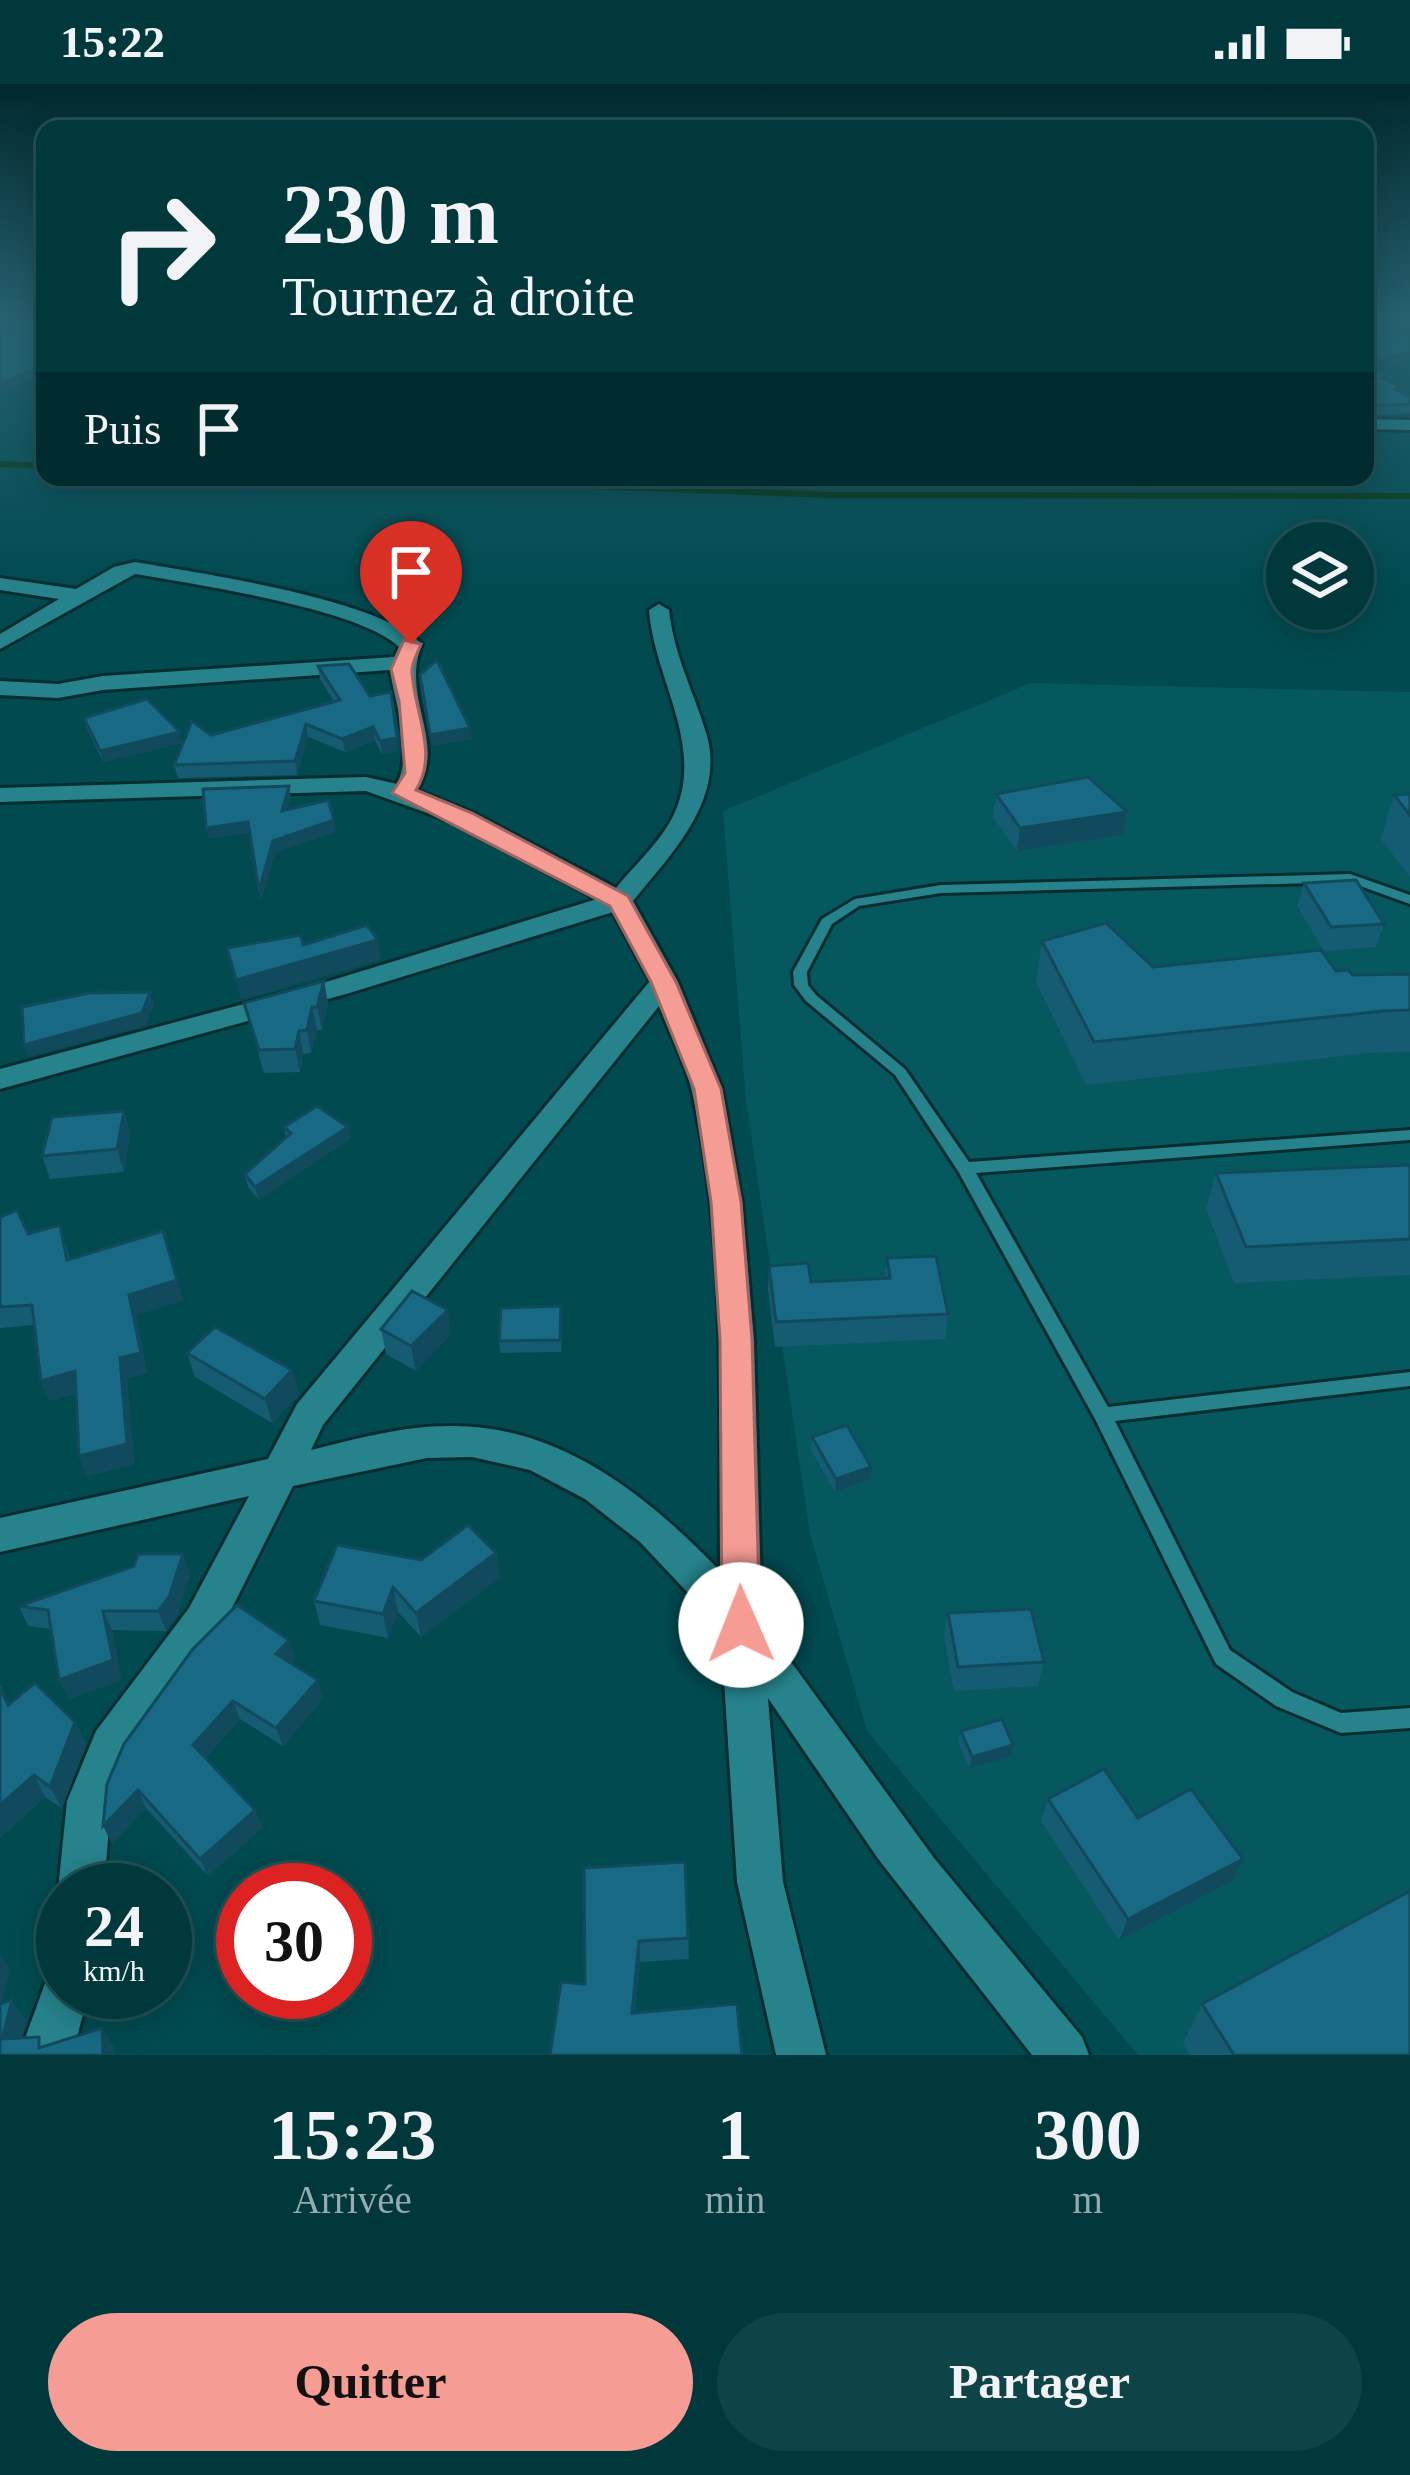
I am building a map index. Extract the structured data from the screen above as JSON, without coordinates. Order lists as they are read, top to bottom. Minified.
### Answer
{"page":{"status":"15:22","turn":["230 m","Tournez à droite"],"then":"Puis","speed":"24 km/h","limit":"30","eta":["15:23","Arrivée","1","min","300","m"],"buttons":["Quitter","Partager"]}}
